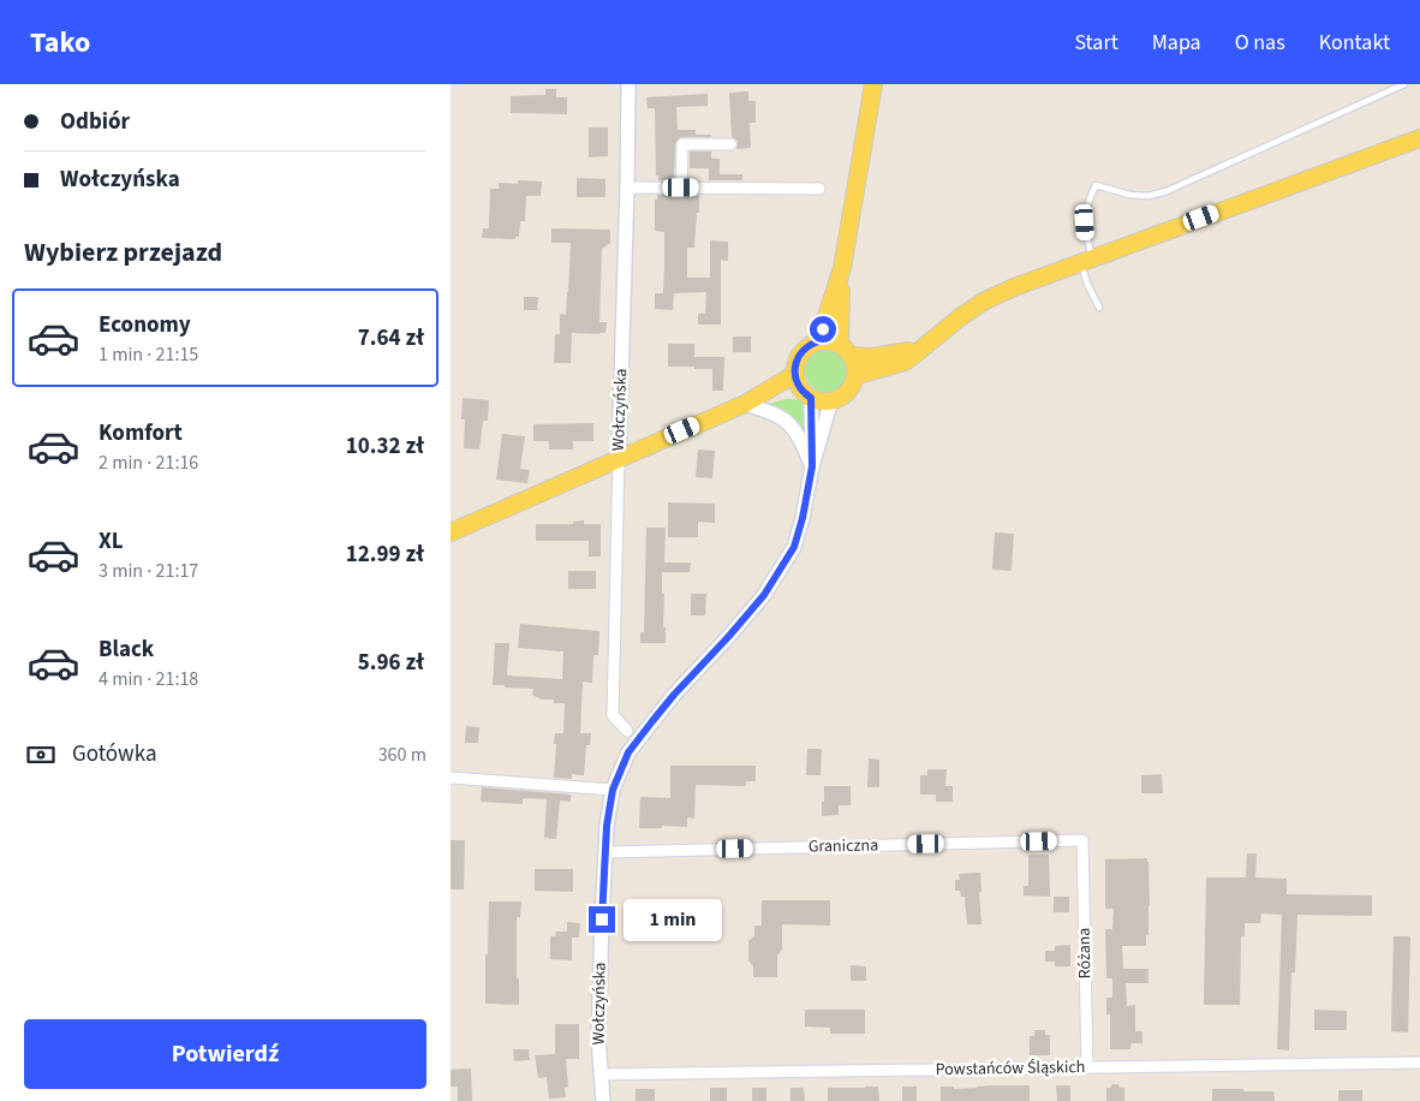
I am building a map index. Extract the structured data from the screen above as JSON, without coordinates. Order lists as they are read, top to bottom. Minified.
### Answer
{"streets":{"street":["Wołczyńska","Graniczna","Różana","Powstańców Śląskich"]},"crossings":[["Wołczyńska","Graniczna"],["Wołczyńska","Powstańców Śląskich"],["Graniczna","Różana"],["Różana","Powstańców Śląskich"]],"page":{"header":"Tako","nav":["Start","Mapa","O nas","Kontakt"],"banner":["Odbiór","Wołczyńska"],"heading":"Wybierz przejazd","list":[{"name":"Economy","note":"1 min · 21:15","value":"7.64 zł"},{"name":"Komfort","note":"2 min · 21:16","value":"10.32 zł"},{"name":"XL","note":"3 min · 21:17","value":"12.99 zł"},{"name":"Black","note":"4 min · 21:18","value":"5.96 zł"}],"pay":["Gotówka","360 m"],"bubble":"1 min","buttons":"Potwierdź"}}
